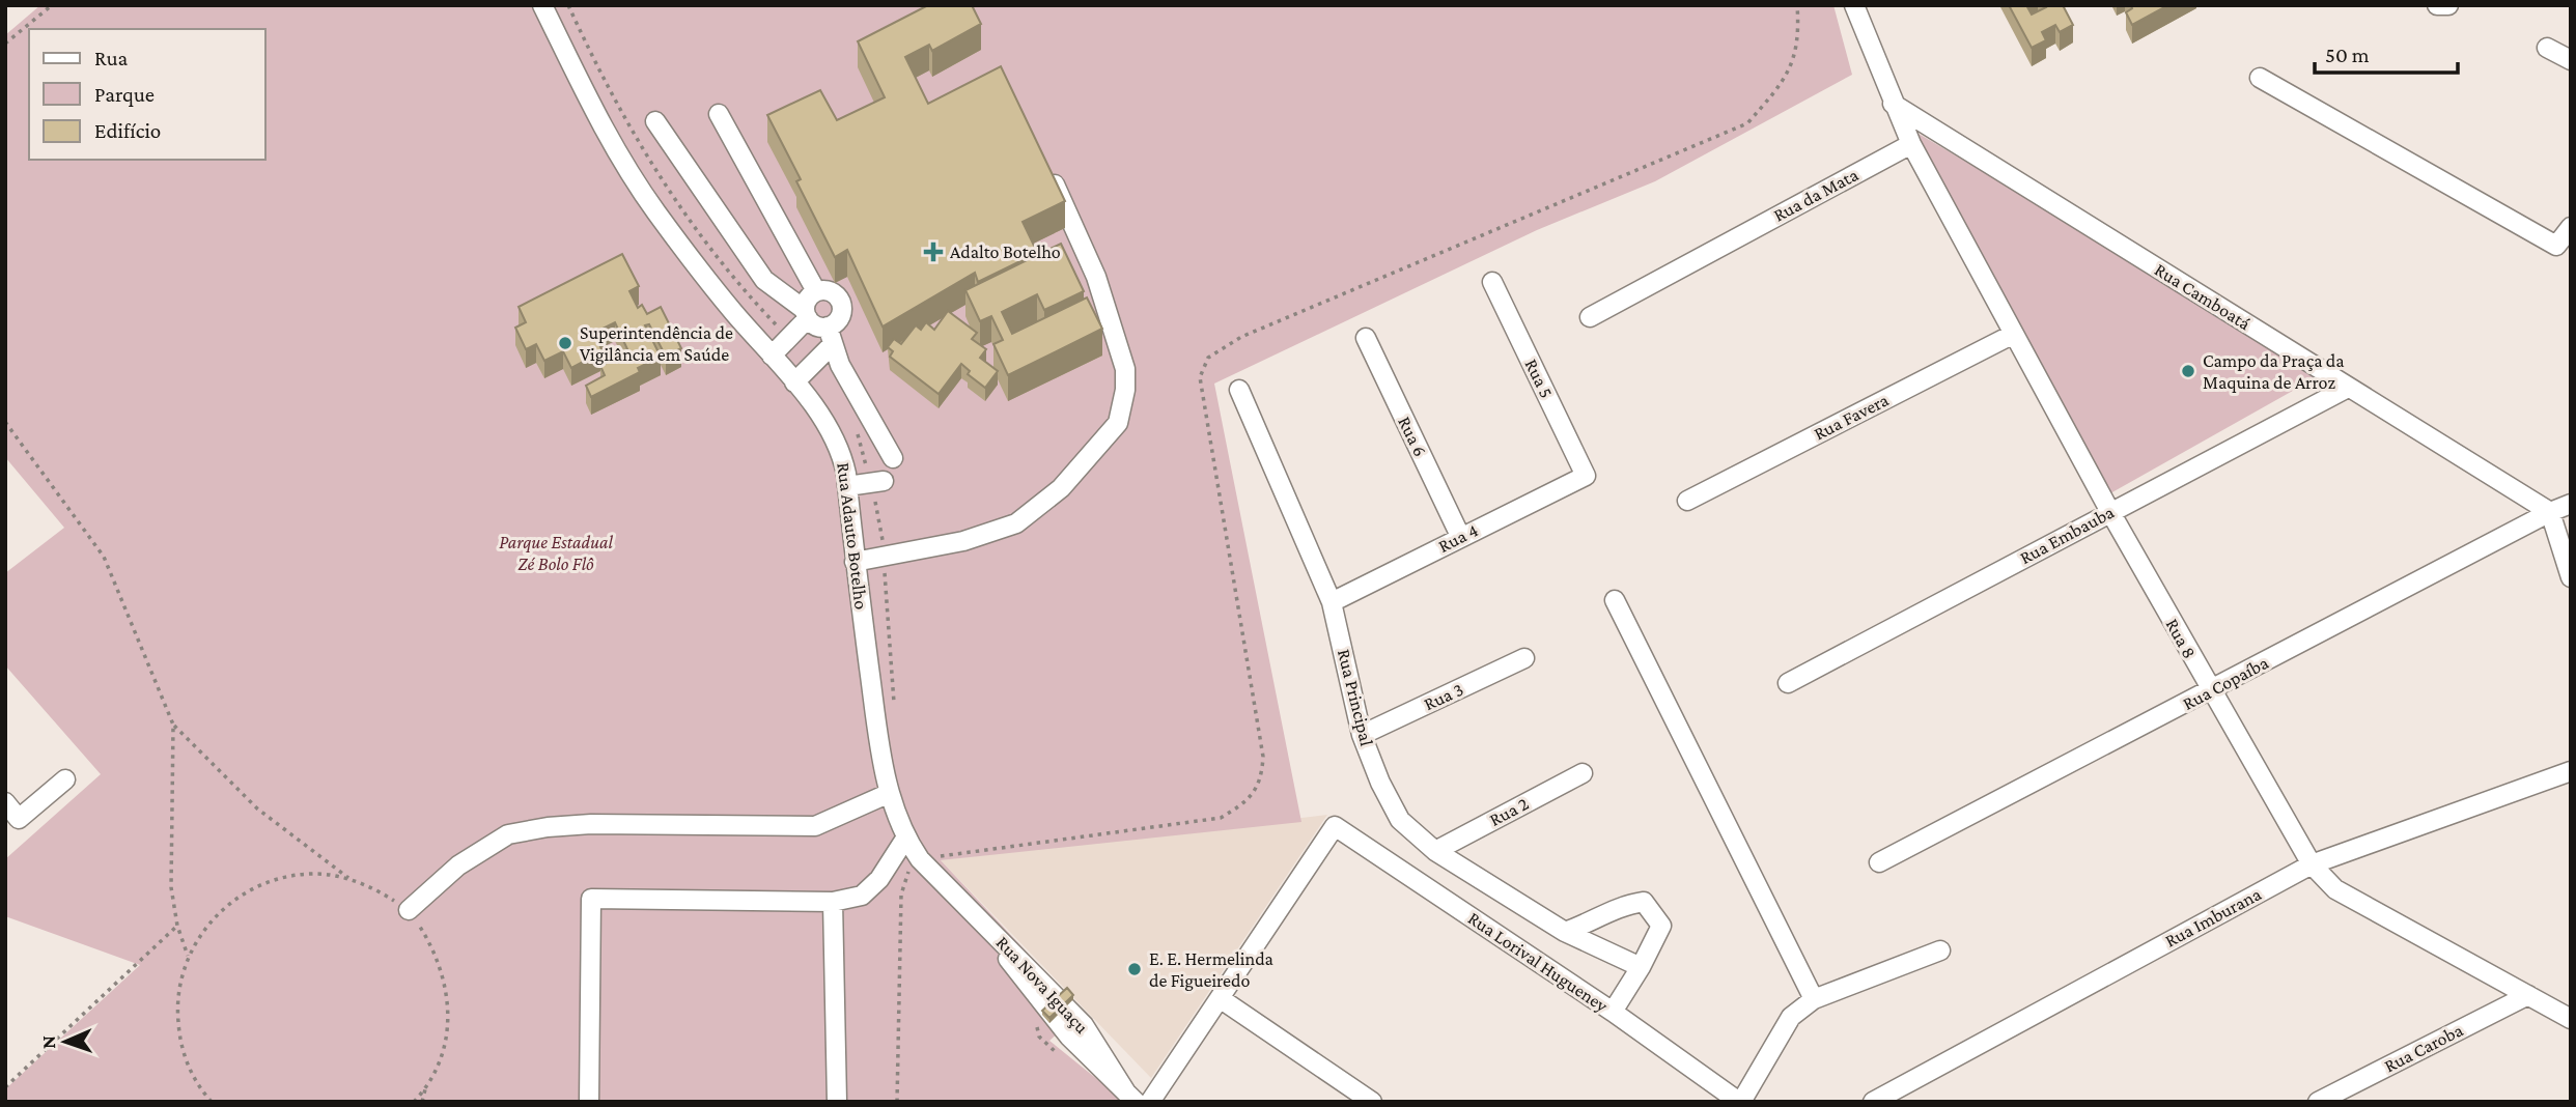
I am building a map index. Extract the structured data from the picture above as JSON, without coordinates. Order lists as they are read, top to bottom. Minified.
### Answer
{"streets":{"street":["Rua da Mata","Rua Camboatá","Rua 5","Rua Favera","Rua 6","Rua Embauba","Rua Adauto Botelho","Rua 4","Rua 8","Rua Copaíba","Rua 3","Rua Principal","Rua 2","Rua Imburana","Rua Lorival Hugueney","Rua Nova Iguaçu","Rua Caroba"]},"crossings":[["Rua da Mata","Rua 8"],["Rua Camboatá","Rua Embauba"],["Rua Camboatá","Rua Copaíba"],["Rua 5","Rua 4"],["Rua Favera","Rua 8"],["Rua 6","Rua 4"],["Rua Embauba","Rua 8"],["Rua Adauto Botelho","Rua Nova Iguaçu"],["Rua 4","Rua Principal"],["Rua 8","Rua Copaíba"],["Rua 8","Rua Imburana"],["Rua 8","Rua Caroba"],["Rua 3","Rua Principal"],["Rua Principal","Rua 2"]],"parks":["Parque Estadual Zé Bolo Flô"],"places":{"health":["Adalto Botelho"],"other":["Superintendência de Vigilância em Saúde","Campo da Praça da Maquina de Arroz","E. E. Hermelinda de Figueiredo"]},"legend":["Rua","Parque","Edifício"],"scale_bar":"50 m","north":"left"}
